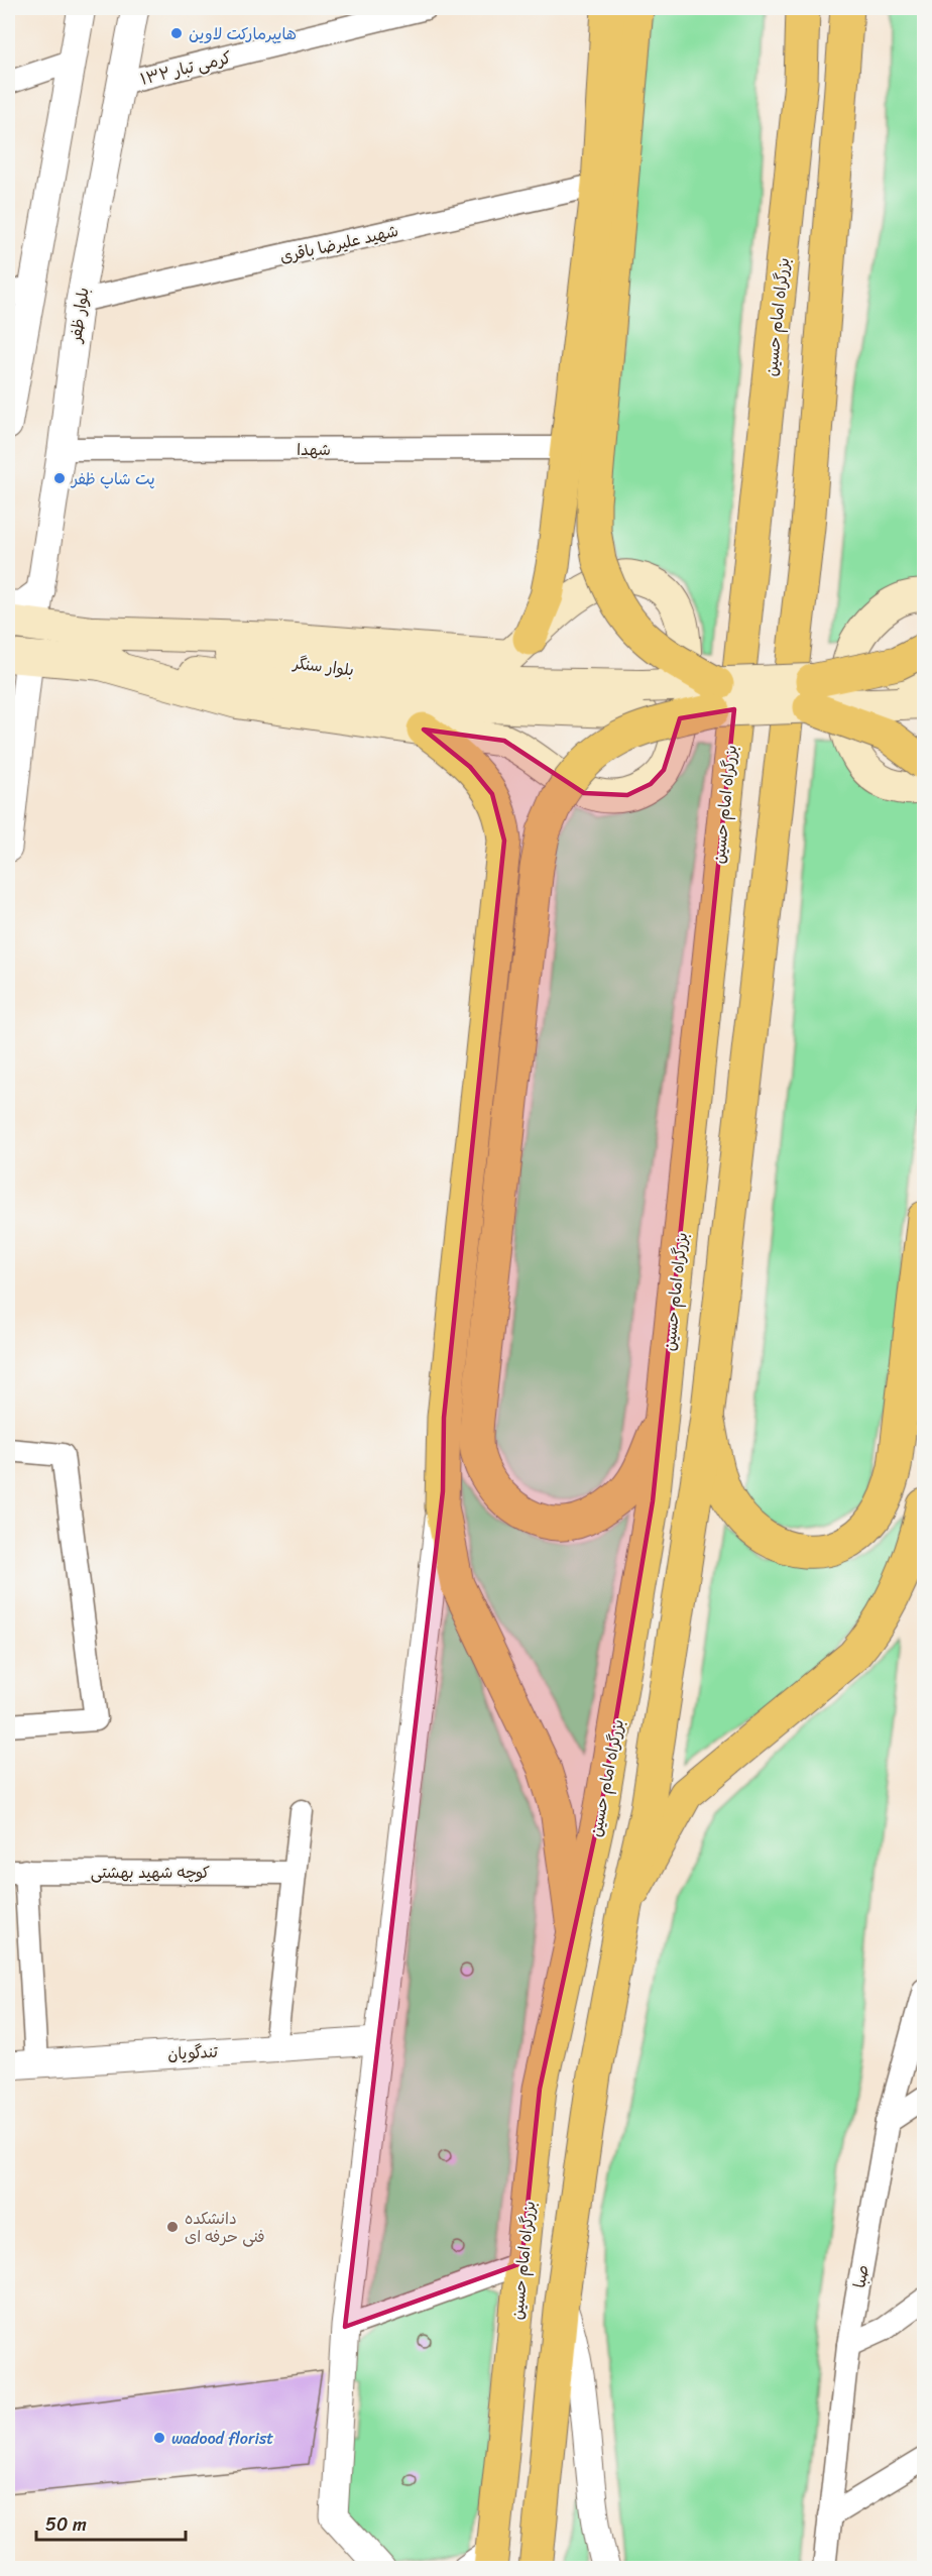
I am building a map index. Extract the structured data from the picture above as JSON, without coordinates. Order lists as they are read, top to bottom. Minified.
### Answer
{"streets":{"main road":["بزرگراه امام حسین","بلوار سنگر"],"street":["کرمی تبار ۱۳۲","شهید علیرضا باقری","بلوار ظفر","شهدا","کوچه شهید بهشتی","تندگویان","صبا"]},"crossings":[["کرمی تبار ۱۳۲","بلوار ظفر"],["شهید علیرضا باقری","بلوار ظفر"],["بلوار ظفر","شهدا"],["بلوار ظفر","بلوار سنگر"]],"places":["هایپرمارکت لاوین","پت شاپ ظفر","دانشکده فنی حرفه ای","wadood florist"],"scale_bar":"50 m"}
